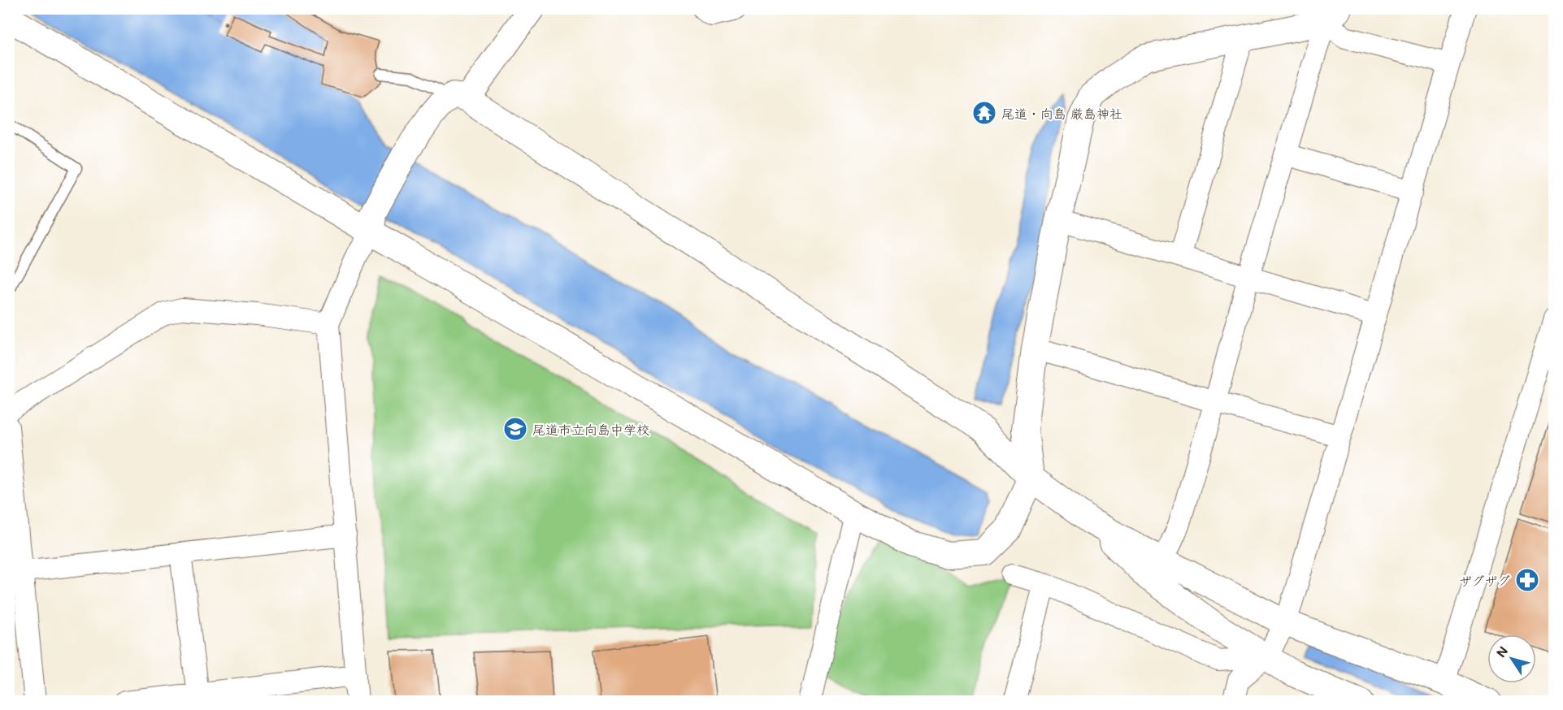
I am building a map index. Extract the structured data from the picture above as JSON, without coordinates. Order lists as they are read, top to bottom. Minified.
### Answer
{"places":{"temple":["尾道・向島 厳島神社"],"school or university":["尾道市立向島中学校"],"pharmacy":["ザグザグ"]},"north":"top left"}
